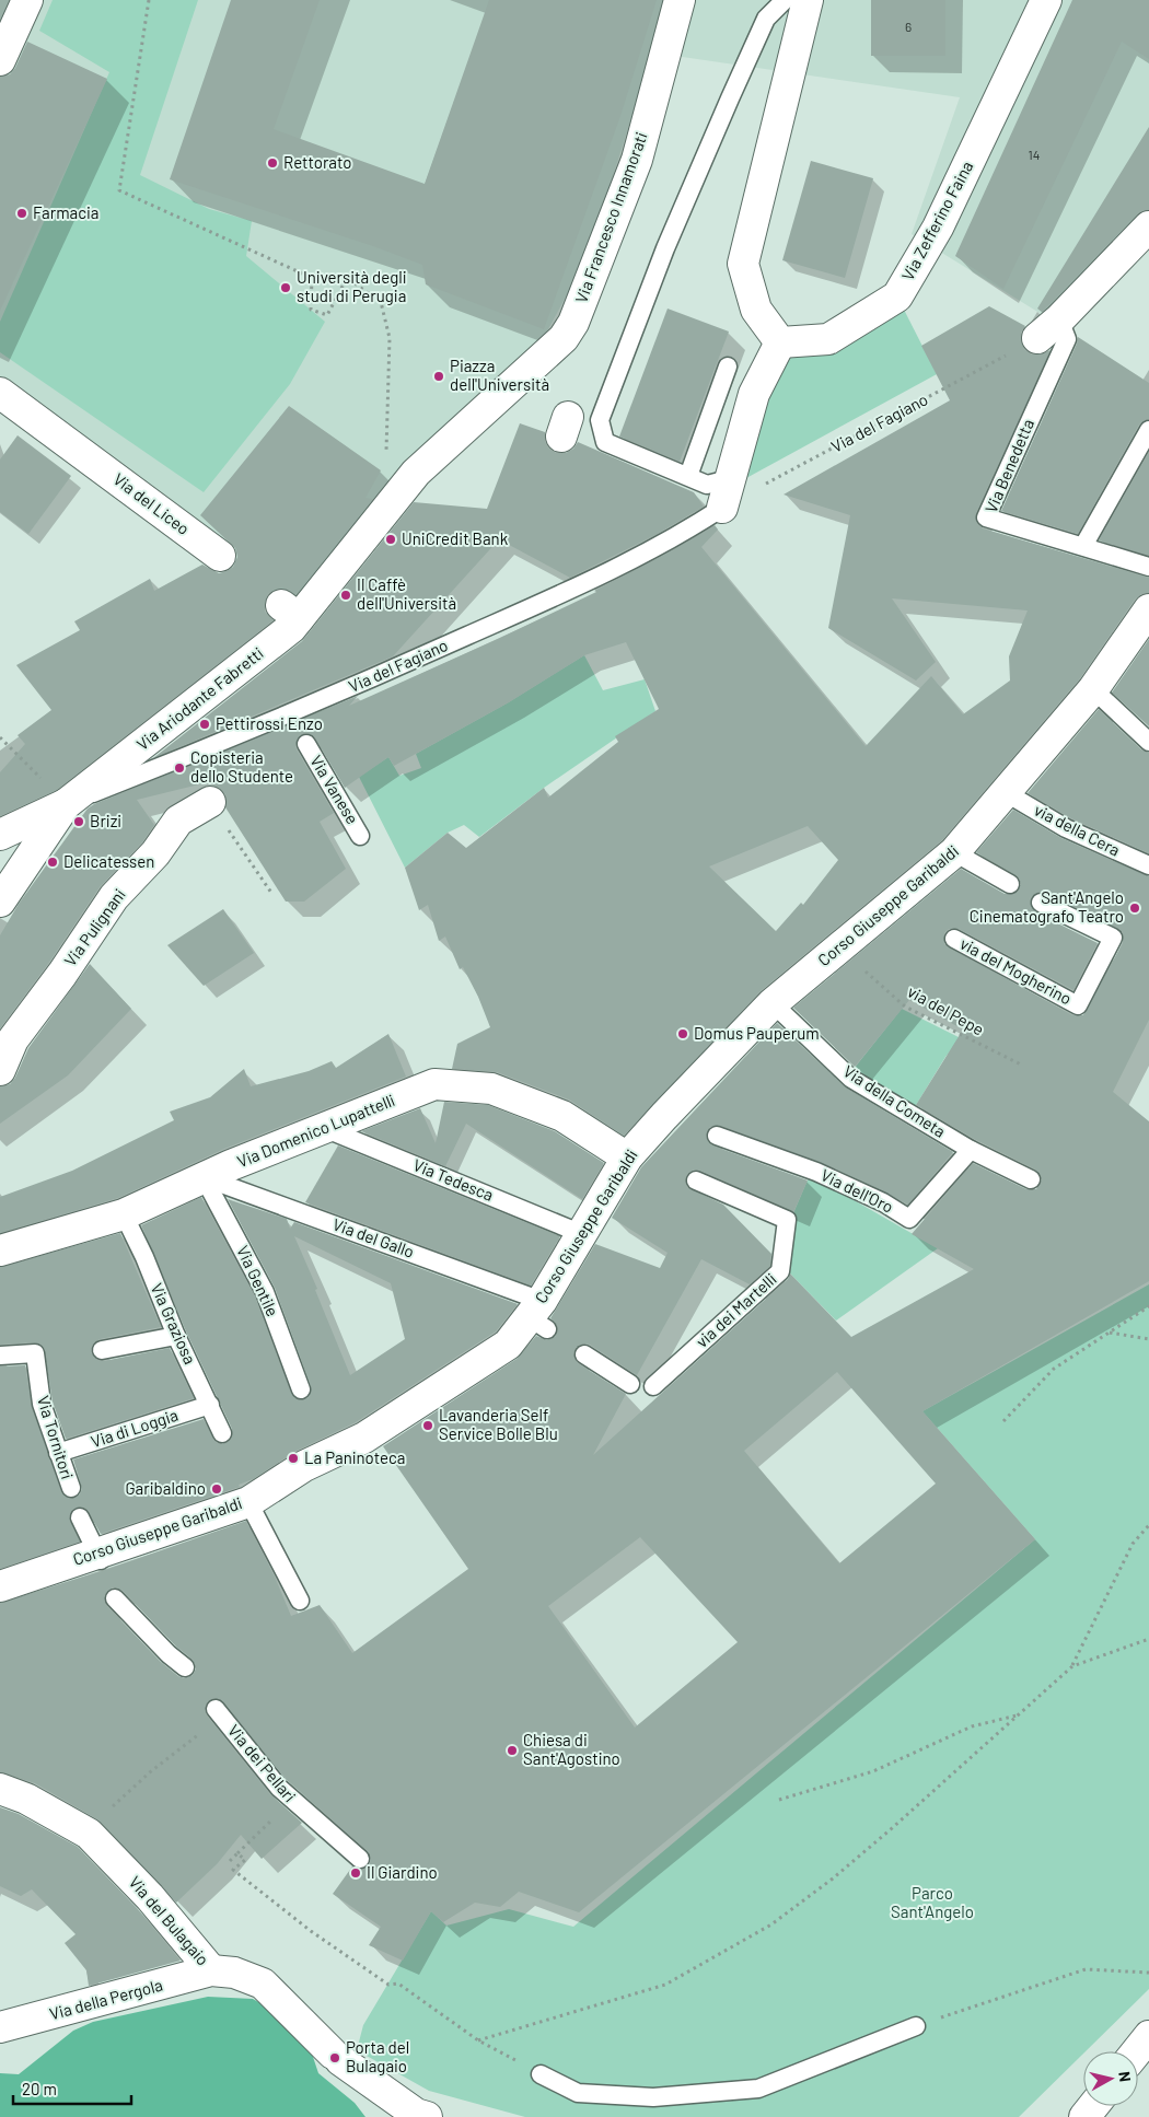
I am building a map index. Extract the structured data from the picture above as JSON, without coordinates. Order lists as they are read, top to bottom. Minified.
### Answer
{"streets":{"street":["Via Francesco Innamorati","Via Zefferino Faina","Via del Liceo","Via Ariodante Fabretti","Corso Giuseppe Garibaldi","Via Pulignani","Via Domenico Lupattelli","Via del Bulagaio","Via della Pergola"],"lane":["Via del Fagiano","Via Benedetta","Via Vanese","via della Cera","via del Mogherino","Via della Cometa","Via Tedesca","Via dell'Oro","Via del Gallo","Via Gentile","via dei Martelli","Via Graziosa","Via di Loggia","Via Tornitori","Via dei Pellari"],"path":["via del Pepe"]},"crossings":[["Via Francesco Innamorati","Via Ariodante Fabretti"],["Via del Fagiano","Via Benedetta"],["Via del Fagiano","Via Ariodante Fabretti"],["via della Cera","Corso Giuseppe Garibaldi"],["Corso Giuseppe Garibaldi","via del Pepe"],["Corso Giuseppe Garibaldi","Via della Cometa"],["Corso Giuseppe Garibaldi","Via Domenico Lupattelli"],["Corso Giuseppe Garibaldi","Via Tedesca"],["Corso Giuseppe Garibaldi","Via del Gallo"],["Via della Cometa","Via dell'Oro"],["Via Domenico Lupattelli","Via Tedesca"],["Via Domenico Lupattelli","Via del Gallo"],["Via Domenico Lupattelli","Via Gentile"],["Via Domenico Lupattelli","Via Graziosa"],["Via del Gallo","Via Gentile"],["Via Graziosa","Via di Loggia"],["Via di Loggia","Via Tornitori"],["Via del Bulagaio","Via della Pergola"]],"parks":["Parco Sant'Angelo"],"places":["Rettorato","Farmacia","Università degli studi di Perugia","Piazza dell'Università","UniCredit Bank","Il Caffè dell'Università","Pettirossi Enzo","Copisteria dello Studente","Brizi","Delicatessen","Sant'Angelo Cinematografo Teatro","Domus Pauperum","Lavanderia Self Service Bolle Blu","La Paninoteca","Garibaldino","Chiesa di Sant'Agostino","Il Giardino","Porta del Bulagaio"],"house_numbers":["6","14"],"scale_bar":"20 m","north":"right"}
